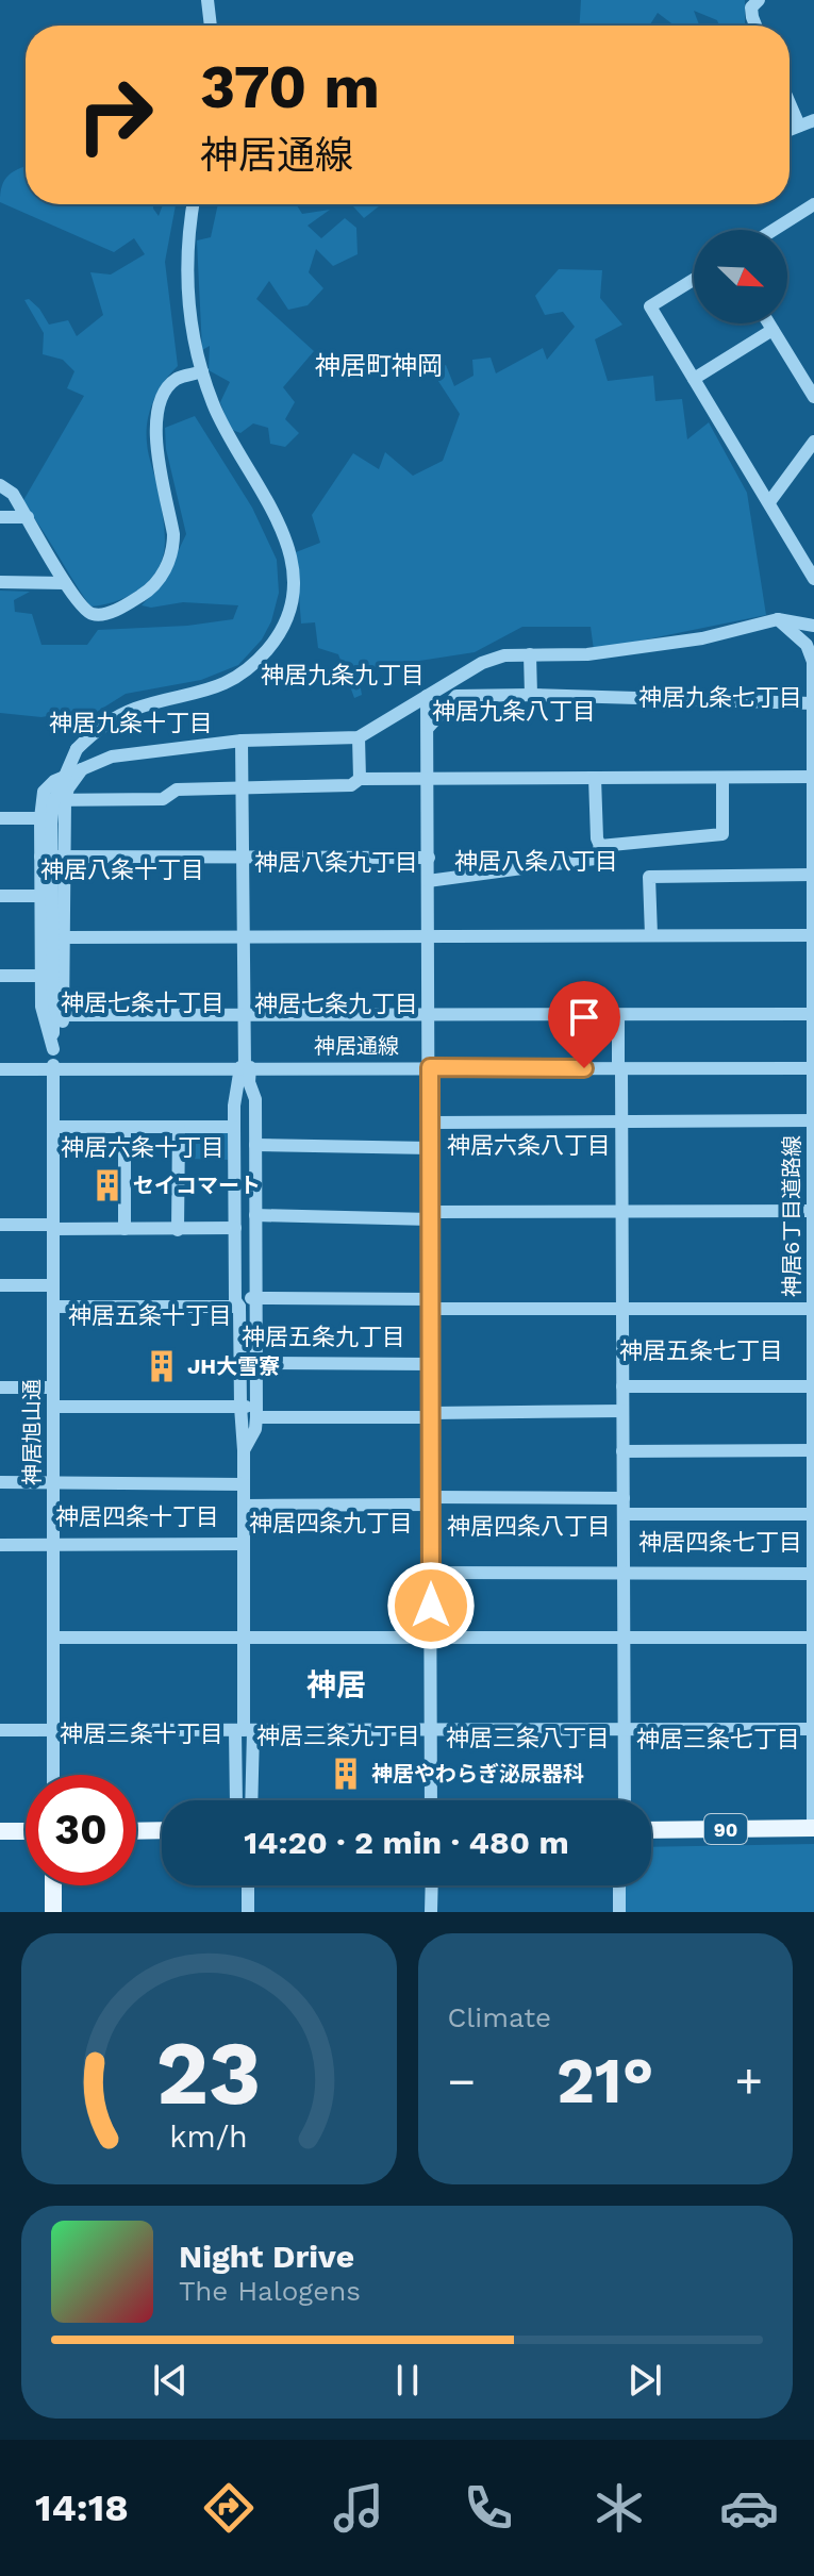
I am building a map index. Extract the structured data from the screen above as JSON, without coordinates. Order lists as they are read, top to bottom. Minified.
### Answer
{"streets":{"main road":["90"],"street":["神居通線","神居6丁目道路線","神居旭山通"]},"crossings":[["神居通線","神居6丁目道路線"],["神居通線","神居旭山通"],["神居6丁目道路線","90"]],"districts":["神居町神岡","神居九条九丁目","神居九条七丁目","神居九条八丁目","神居九条十丁目","神居八条八丁目","神居八条九丁目","神居八条十丁目","神居七条十丁目","神居七条九丁目","神居六条八丁目","神居六条十丁目","神居五条十丁目","神居五条九丁目","神居五条七丁目","神居四条十丁目","神居四条九丁目","神居四条八丁目","神居四条七丁目","神居","神居三条十丁目","神居三条九丁目","神居三条八丁目","神居三条七丁目"],"places":{"building":["セイコマート","JH大雪寮","神居やわらぎ泌尿器科"]},"north":"bottom right","page":{"turn":["370 m","神居通線"],"limit":"30","trip":"14:20 · 2 min · 480 m","tile":"Climate","heat":["−","21°","+"],"song":["Night Drive","The Halogens"],"tabs":"14:18","gauge":["23","km/h"]}}
